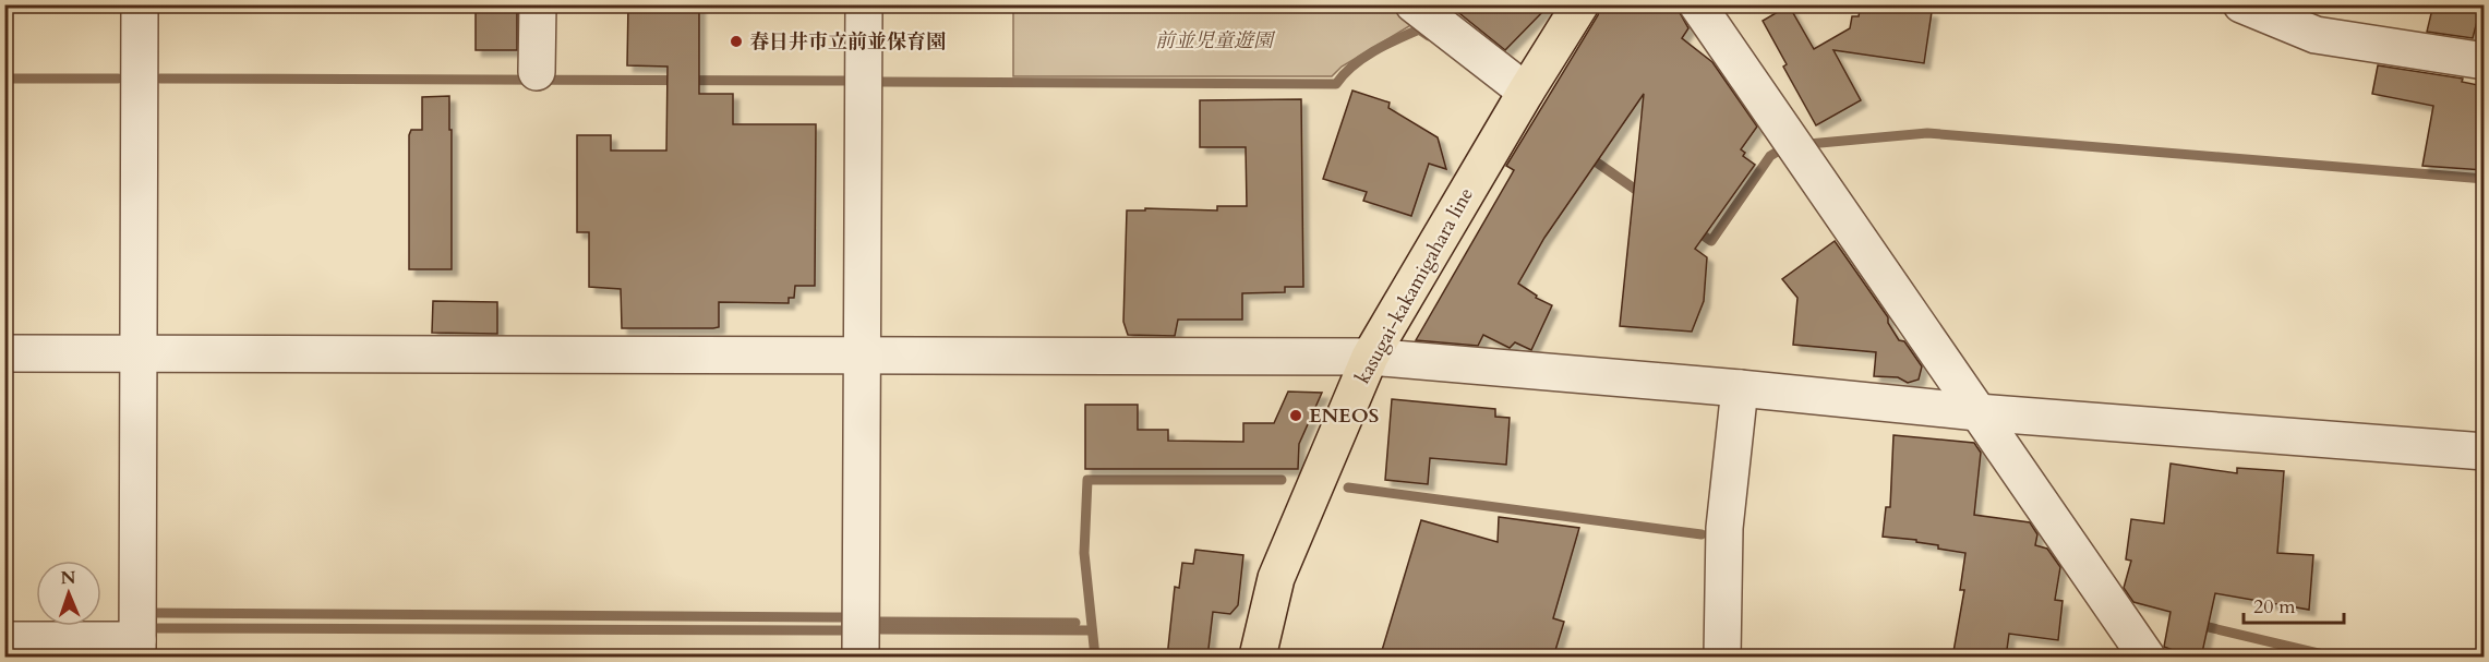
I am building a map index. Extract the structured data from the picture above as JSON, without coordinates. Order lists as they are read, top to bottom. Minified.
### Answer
{"streets":{"main road":["kasugai-kakamigahara line"]},"parks":["前並児童遊園"],"places":["春日井市立前並保育園","ENEOS"],"scale_bar":"20 m","north":"top"}
